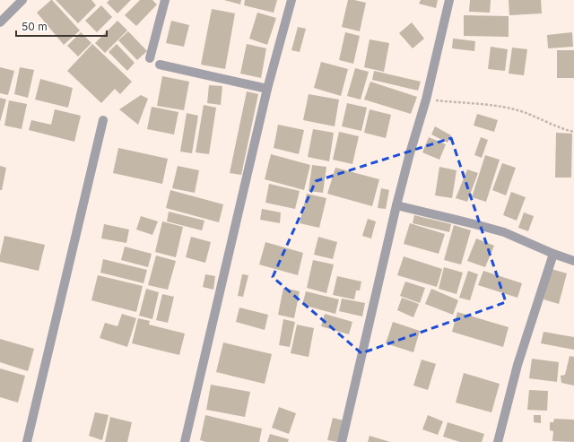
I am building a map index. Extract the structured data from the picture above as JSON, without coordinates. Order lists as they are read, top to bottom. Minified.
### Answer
{"scale_bar":"50 m"}
